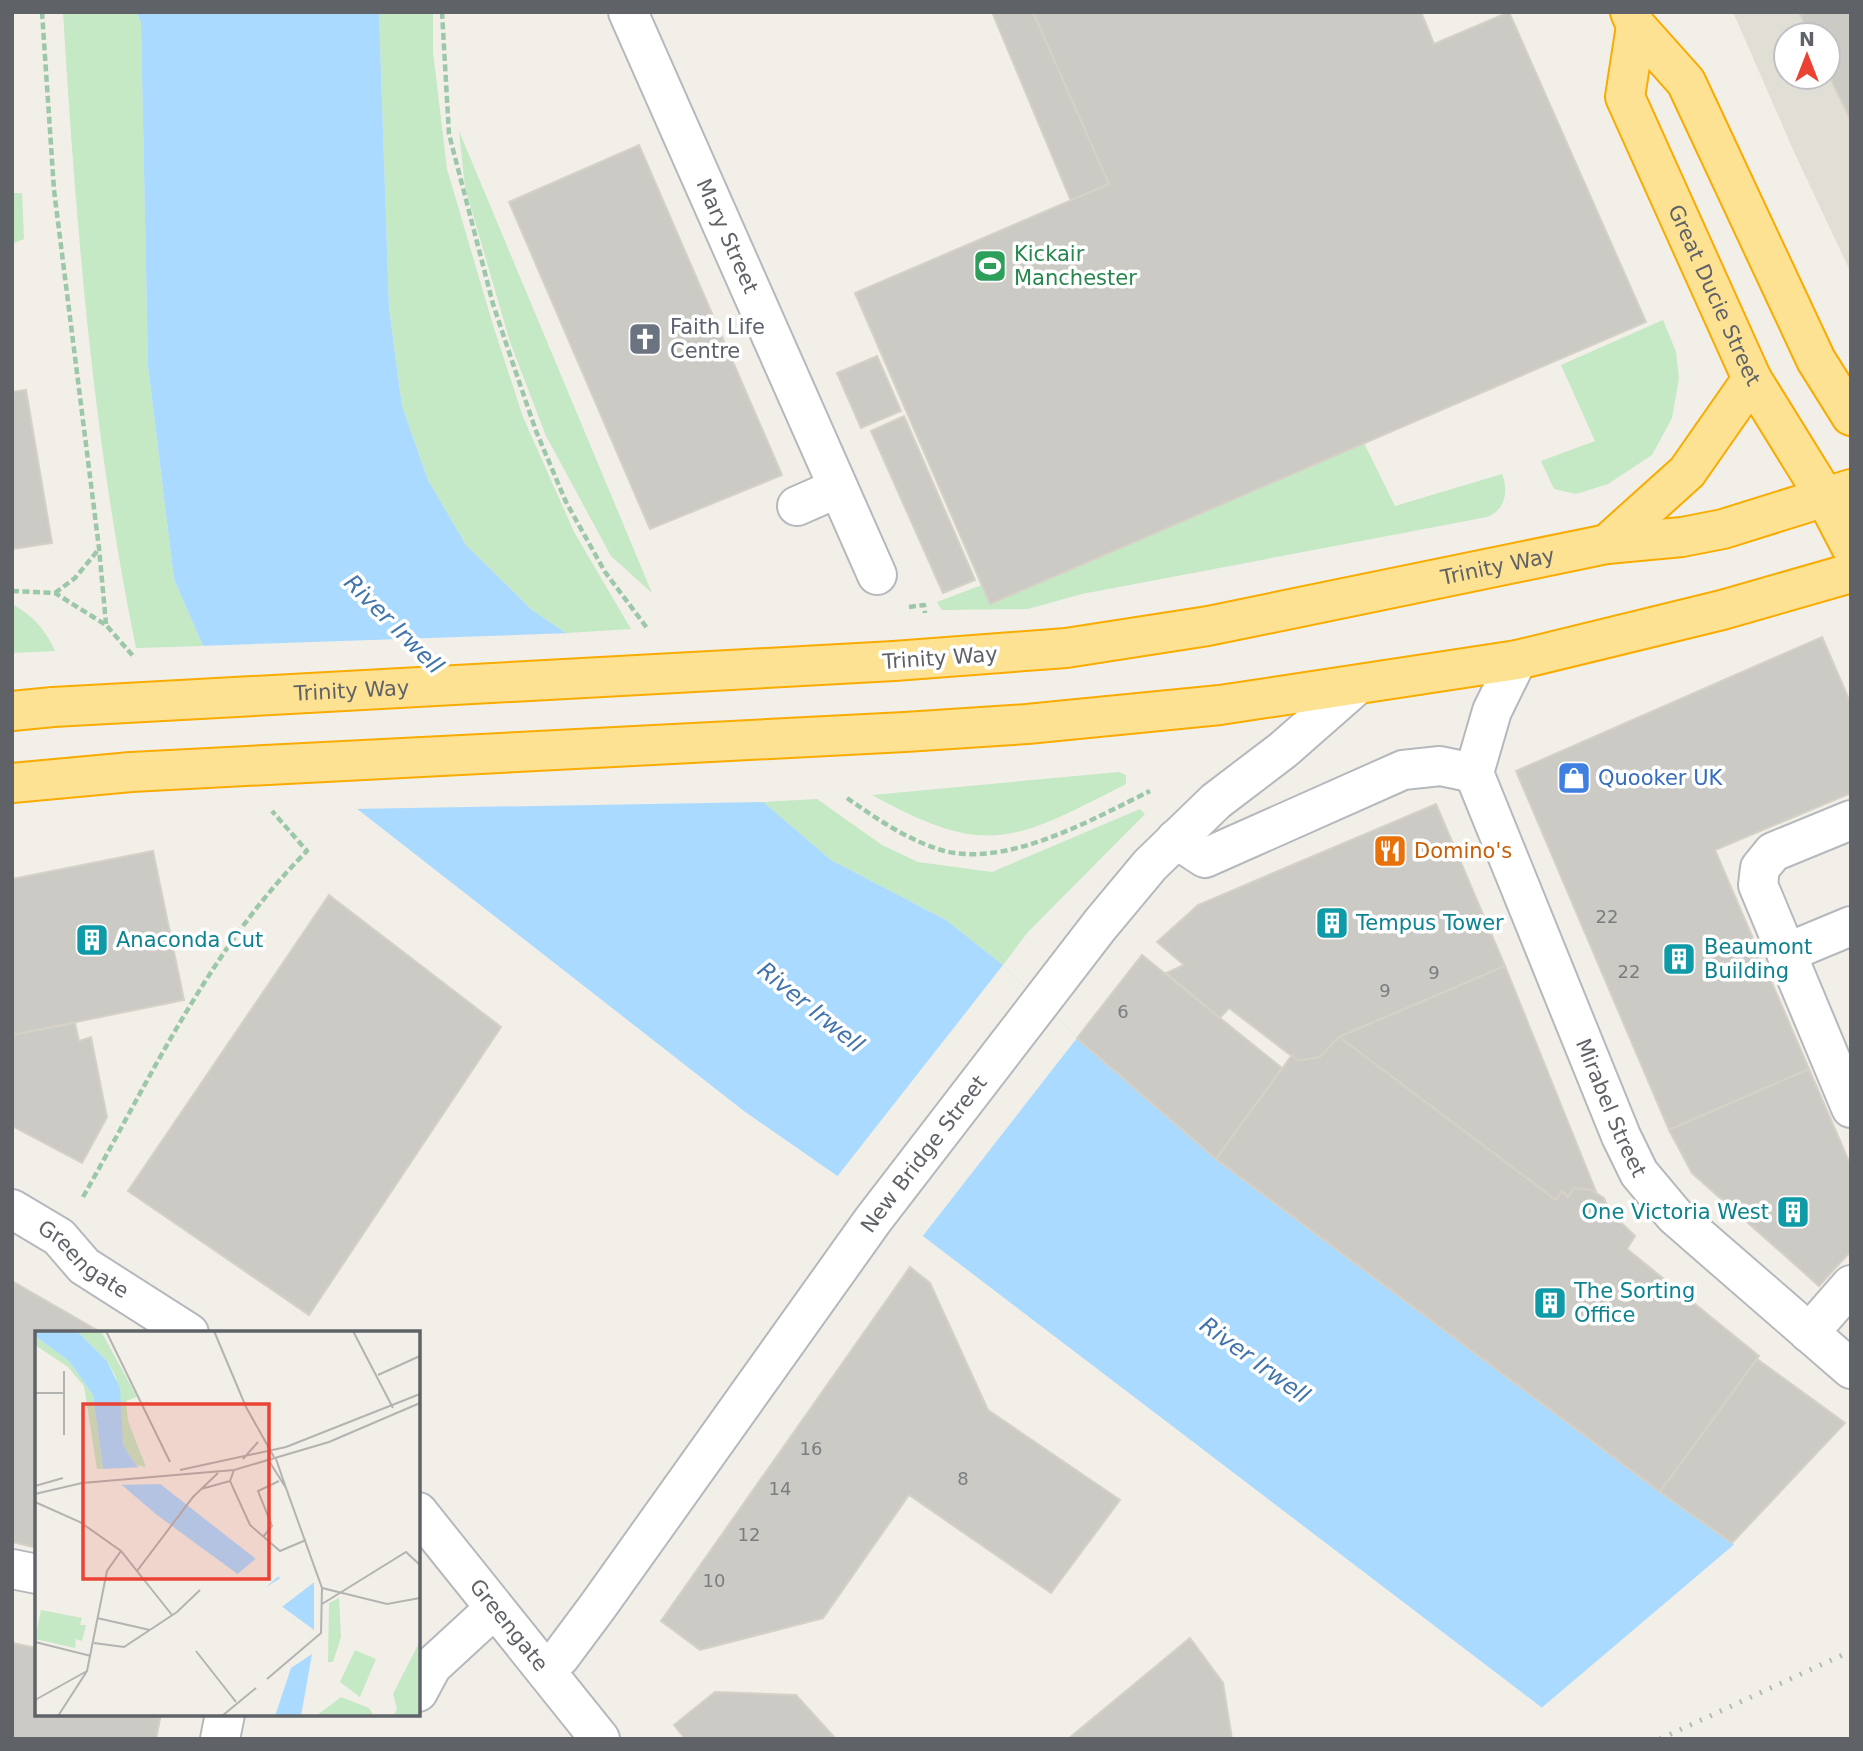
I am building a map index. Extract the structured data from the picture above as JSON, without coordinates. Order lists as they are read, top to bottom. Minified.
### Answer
{"streets":{"highway":["Great Ducie Street","Trinity Way"],"street":["Mary Street","Mirabel Street","New Bridge Street","Greengate"]},"crossings":[["Great Ducie Street","Trinity Way"],["New Bridge Street","Greengate"]],"water":["River Irwell"],"places":{"sports":["Kickair Manchester"],"church":["Faith Life Centre"],"shop":["Quooker UK"],"restaurant":["Domino's"],"building":["Tempus Tower","Anaconda Cut","Beaumont Building","One Victoria West","The Sorting Office"]},"house_numbers":["22","22","9","9","6","16","8","14","12","10"],"north":"top"}
